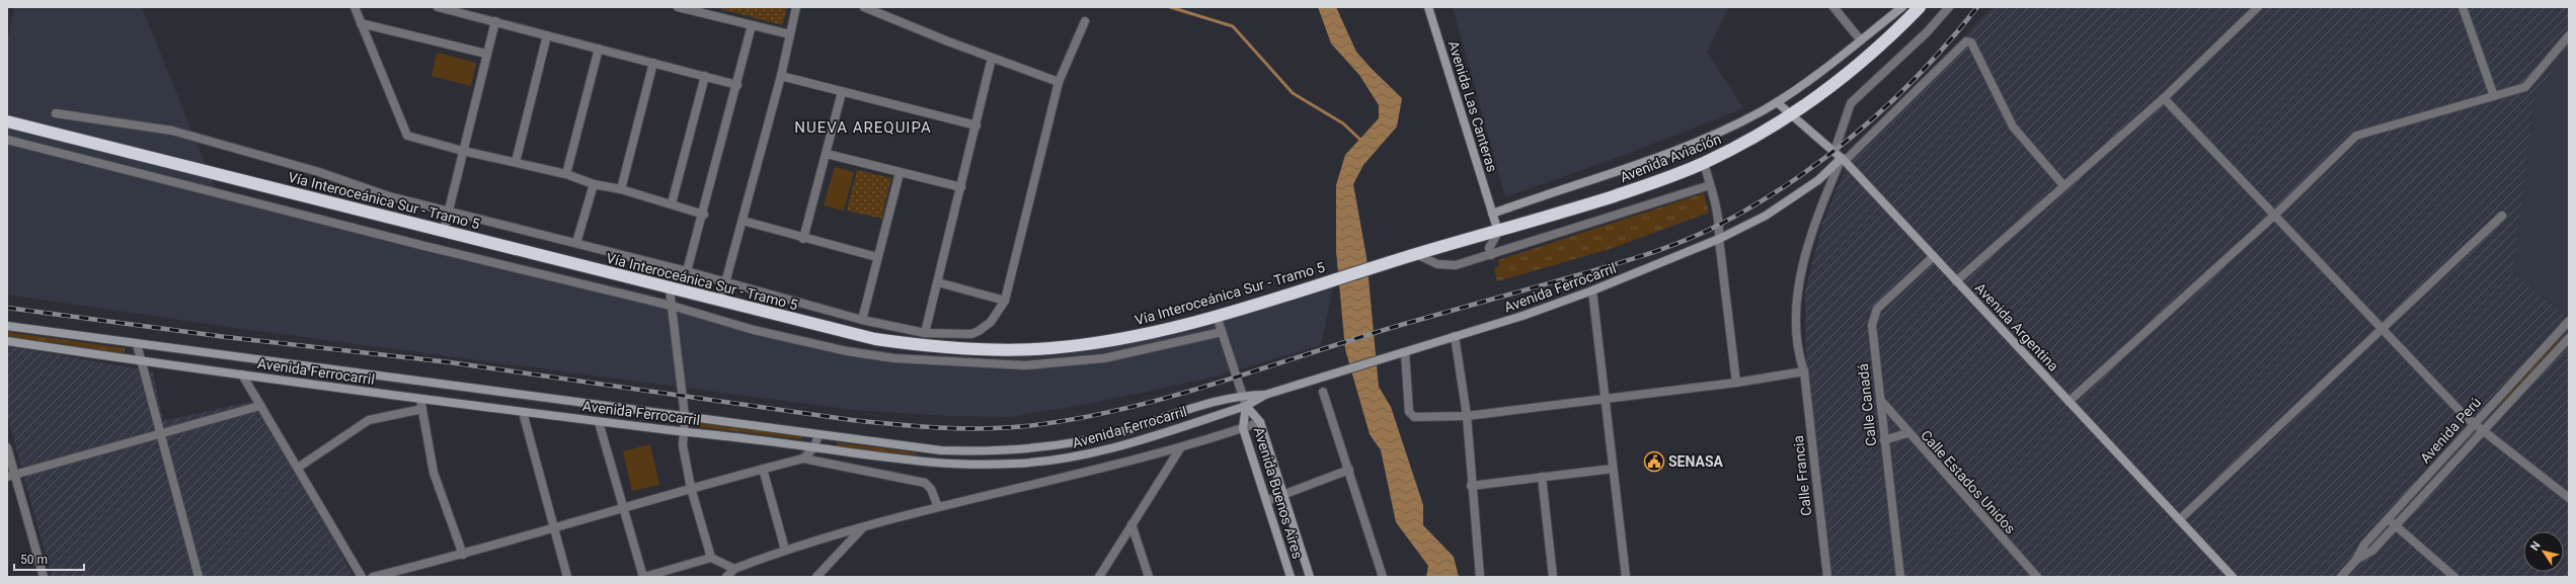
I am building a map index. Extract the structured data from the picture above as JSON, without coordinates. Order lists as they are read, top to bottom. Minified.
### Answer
{"streets":{"highway":["Avenida Aviación","Vía Interoceánica Sur - Tramo 5"],"main road":["Avenida Las Canteras","Avenida Ferrocarril","Avenida Argentina","Avenida Buenos Aires"],"street":["Calle Canadá","Avenida Perú","Calle Francia","Calle Estados Unidos"]},"crossings":[["Avenida Las Canteras","Avenida Aviación"],["Avenida Aviación","Vía Interoceánica Sur - Tramo 5"],["Avenida Aviación","Avenida Argentina"],["Avenida Ferrocarril","Avenida Argentina"],["Avenida Ferrocarril","Calle Francia"],["Avenida Ferrocarril","Avenida Buenos Aires"],["Avenida Argentina","Calle Canadá"],["Avenida Argentina","Calle Francia"],["Calle Canadá","Calle Estados Unidos"]],"districts":["NUEVA AREQUIPA"],"places":{"public building":["SENASA"]},"scale_bar":"50 m","north":"top left"}
